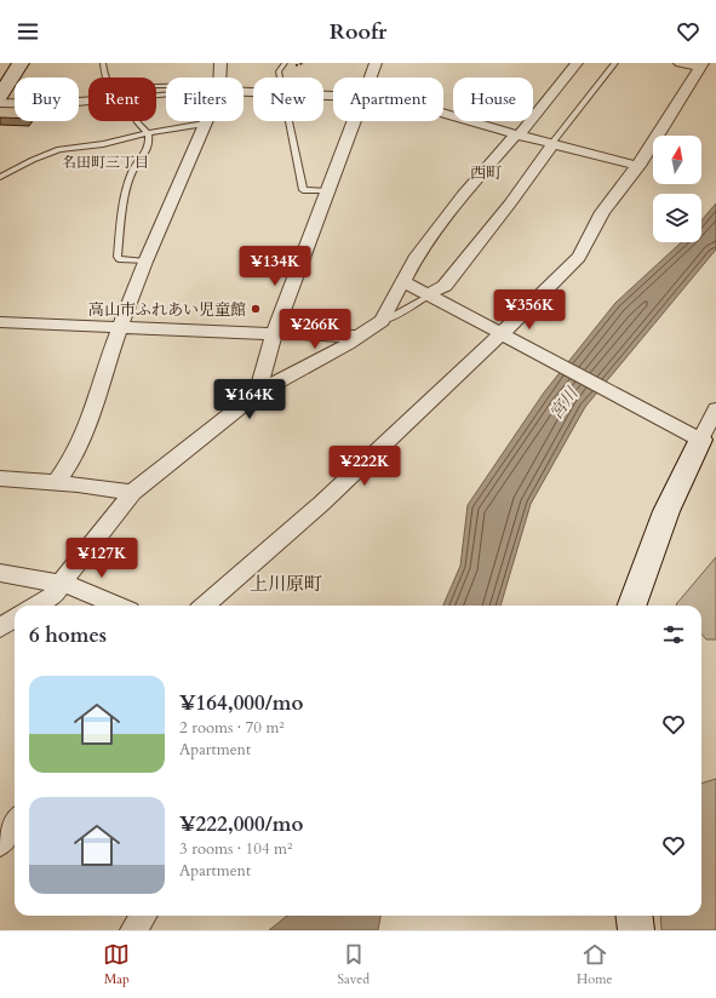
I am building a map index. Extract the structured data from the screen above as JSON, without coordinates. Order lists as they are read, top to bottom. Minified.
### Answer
{"districts":["名田町三丁目","西町","上川原町"],"water":["宮川"],"places":["高山市ふれあい児童館"],"north":"top","page":{"header":"Roofr","chip":["Buy","Rent","Filters","New","Apartment","House"],"price":["¥134K","¥356K","¥266K","¥164K","¥222K","¥127K"],"heading":"6 homes","list":[{"name":"¥164,000/mo","note":"2 rooms · 70 m² · Apartment"},{"name":"¥222,000/mo","note":"3 rooms · 104 m² · Apartment"}],"tabs":["Map","Saved","Home"]}}
